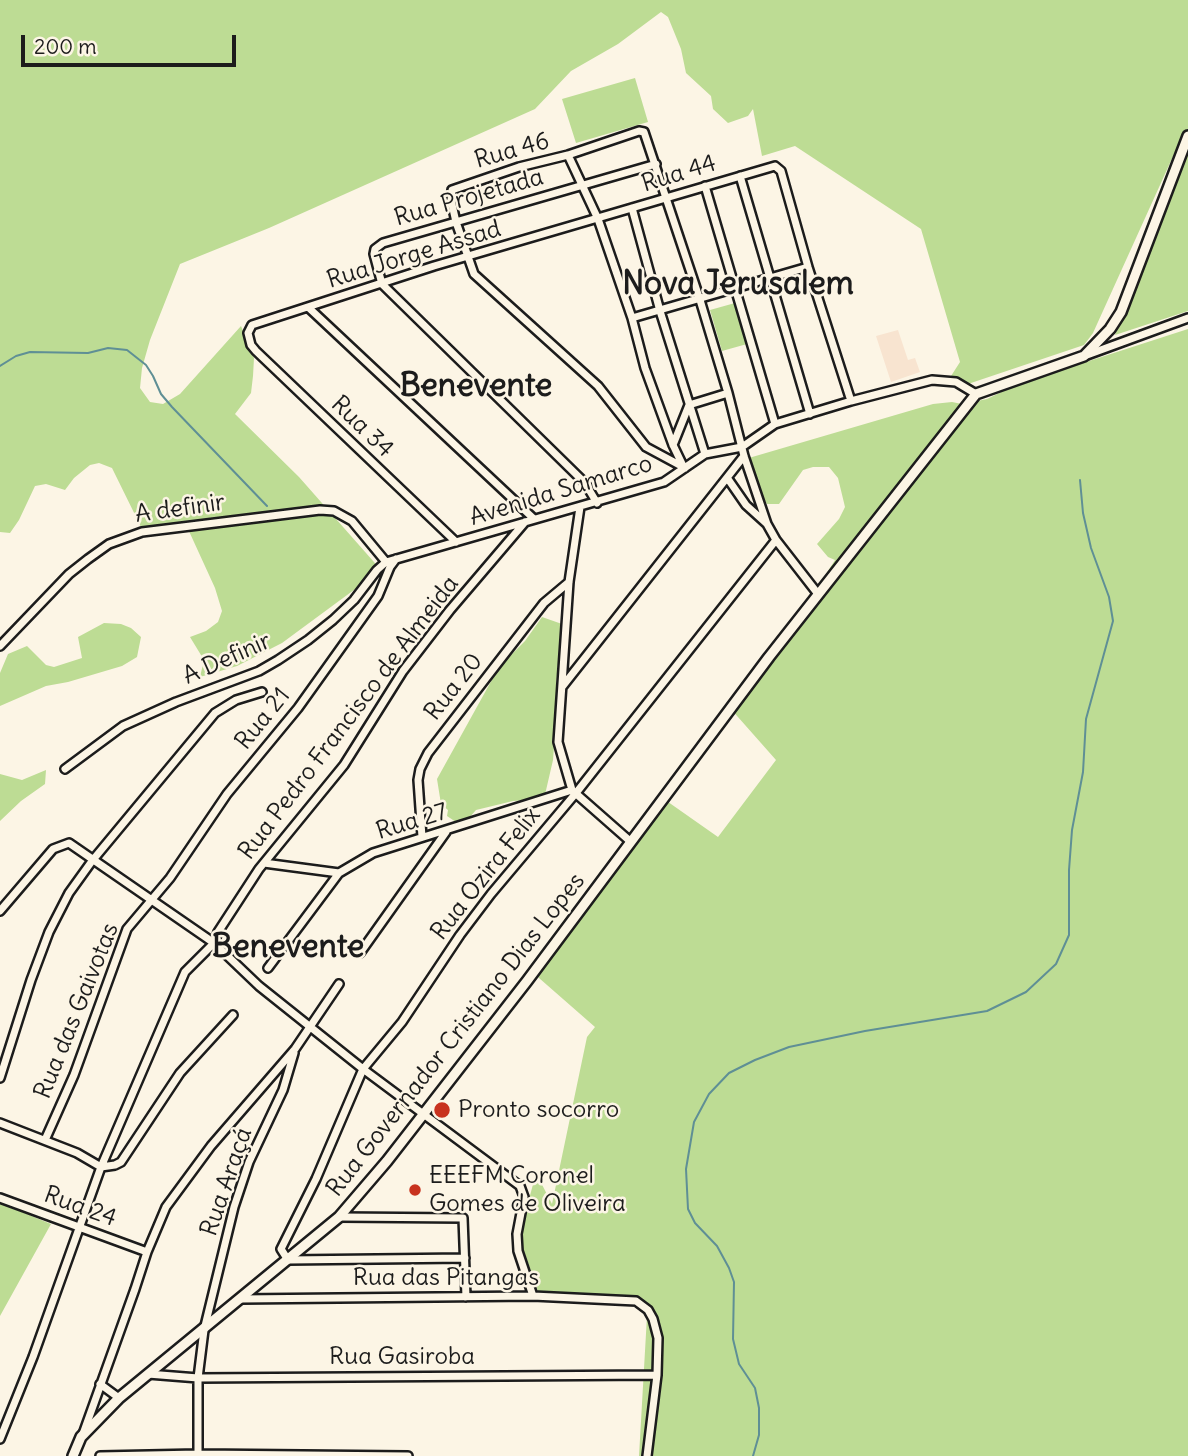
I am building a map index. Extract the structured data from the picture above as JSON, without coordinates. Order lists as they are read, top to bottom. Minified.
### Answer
{"streets":{"street":["Rua 46","Rua 44","Rua Projetada","Rua Jorge Assad","Rua 34","Avenida Samarco","A definir","A Definir","Rua 20","Rua Pedro Francisco de Almeida","Rua 21","Rua 27","Rua Ozira Felix","Rua das Gaivotas","Rua Governador Cristiano Dias Lopes","Rua Araçá","Rua 24","Rua das Pitangas","Rua Gasiroba"]},"crossings":[["Rua 46","Rua Projetada"],["Rua 46","Rua Jorge Assad"],["Rua 46","Avenida Samarco"],["Rua 44","Rua Jorge Assad"],["Rua Projetada","Rua Jorge Assad"],["Rua Jorge Assad","Rua 34"],["Rua 34","Avenida Samarco"],["Avenida Samarco","A definir"],["Avenida Samarco","A Definir"],["Avenida Samarco","Rua Pedro Francisco de Almeida"],["Avenida Samarco","Rua 21"],["A definir","A Definir"],["Rua 20","Rua 27"],["Rua 21","Rua das Gaivotas"],["Rua 27","Rua Ozira Felix"],["Rua Ozira Felix","Rua Governador Cristiano Dias Lopes"],["Rua Governador Cristiano Dias Lopes","Rua Araçá"],["Rua Governador Cristiano Dias Lopes","Rua das Pitangas"],["Rua Governador Cristiano Dias Lopes","Rua Gasiroba"],["Rua Araçá","Rua Gasiroba"],["Rua das Pitangas","Rua Gasiroba"]],"districts":["Nova Jerusalem","Benevente","Benevente"],"places":["Pronto socorro","EEEFM Coronel Gomes de Oliveira"],"scale_bar":"200 m"}
